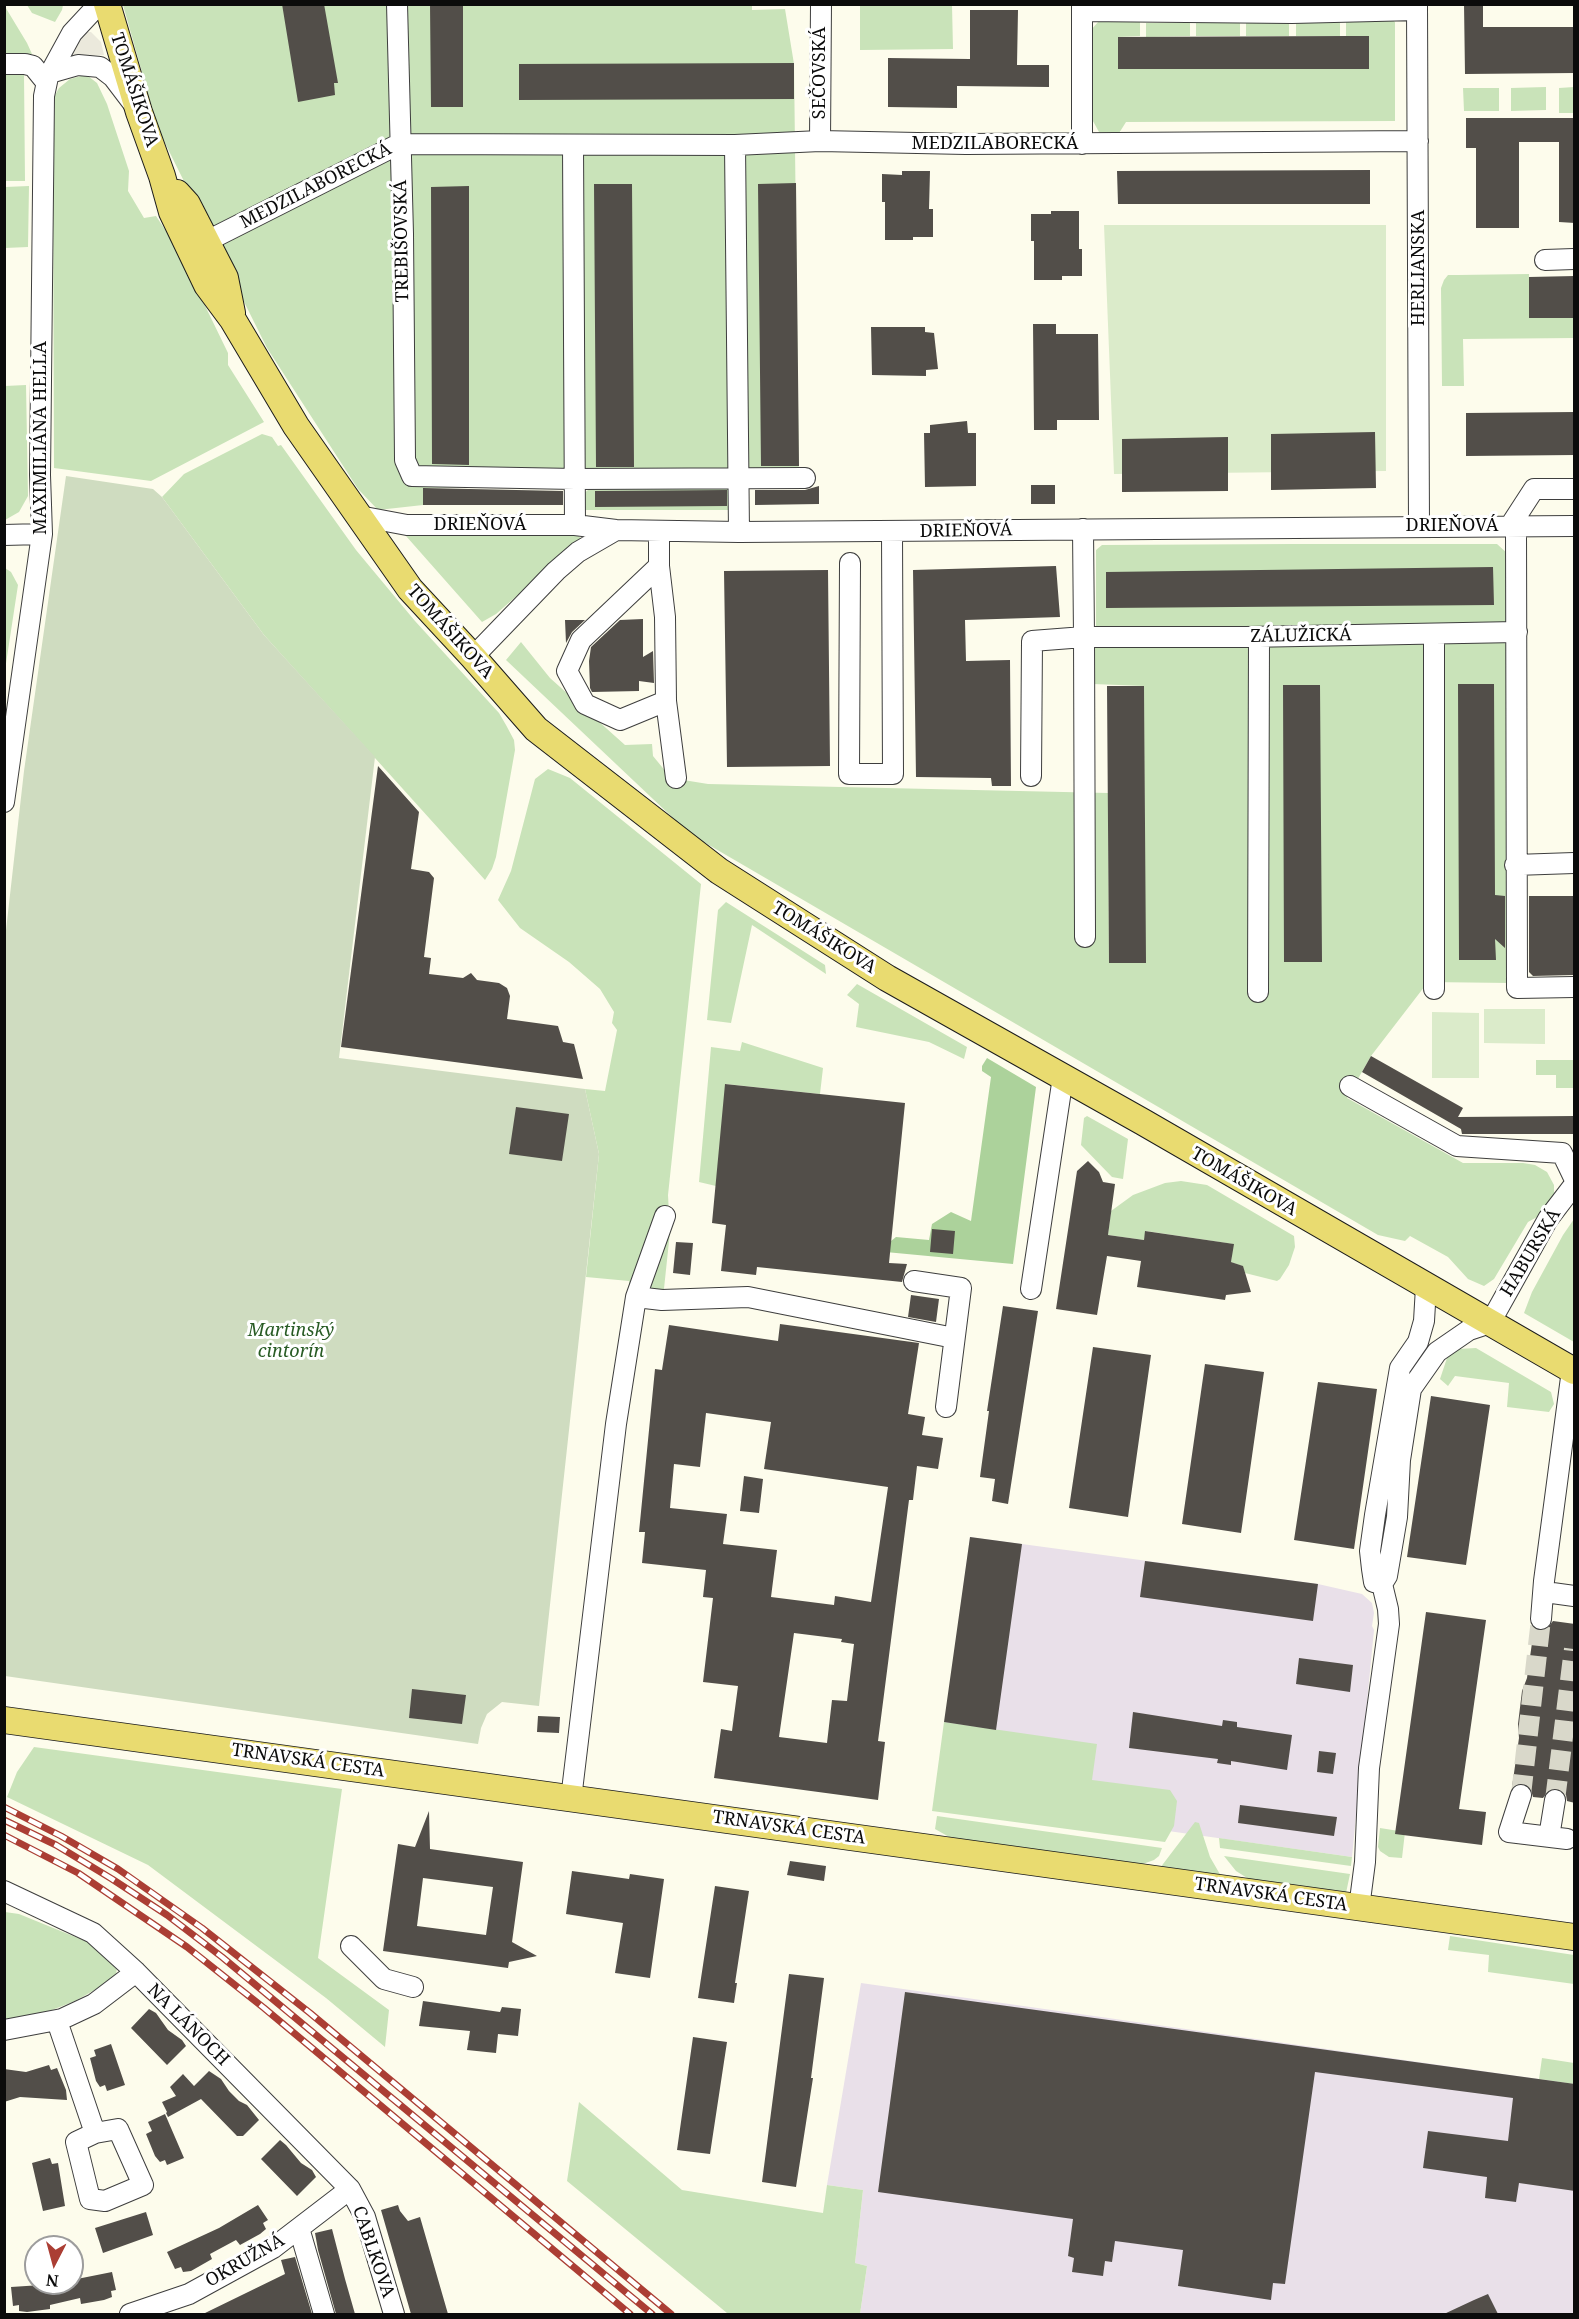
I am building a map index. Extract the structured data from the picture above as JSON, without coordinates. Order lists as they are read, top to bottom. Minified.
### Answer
{"streets":{"main road":["TOMÁŠIKOVA","TRNAVSKÁ CESTA"],"street":["SEČOVSKÁ","MEDZILABORECKÁ","TREBIŠOVSKÁ","HERLIANSKA","MAXIMILIÁNA HELLA","DRIEŇOVÁ","ZÁLUŽICKÁ","HABURSKÁ","NA LÁNOCH","CABLKOVA","OKRUŽNÁ"]},"crossings":[["SEČOVSKÁ","MEDZILABORECKÁ"],["TOMÁŠIKOVA","MEDZILABORECKÁ"],["TOMÁŠIKOVA","DRIEŇOVÁ"],["TOMÁŠIKOVA","HABURSKÁ"],["MEDZILABORECKÁ","TREBIŠOVSKÁ"],["MEDZILABORECKÁ","HERLIANSKA"],["HERLIANSKA","DRIEŇOVÁ"],["NA LÁNOCH","CABLKOVA"],["NA LÁNOCH","OKRUŽNÁ"],["CABLKOVA","OKRUŽNÁ"]],"parks":["Martinský cintorín"],"north":"bottom"}
